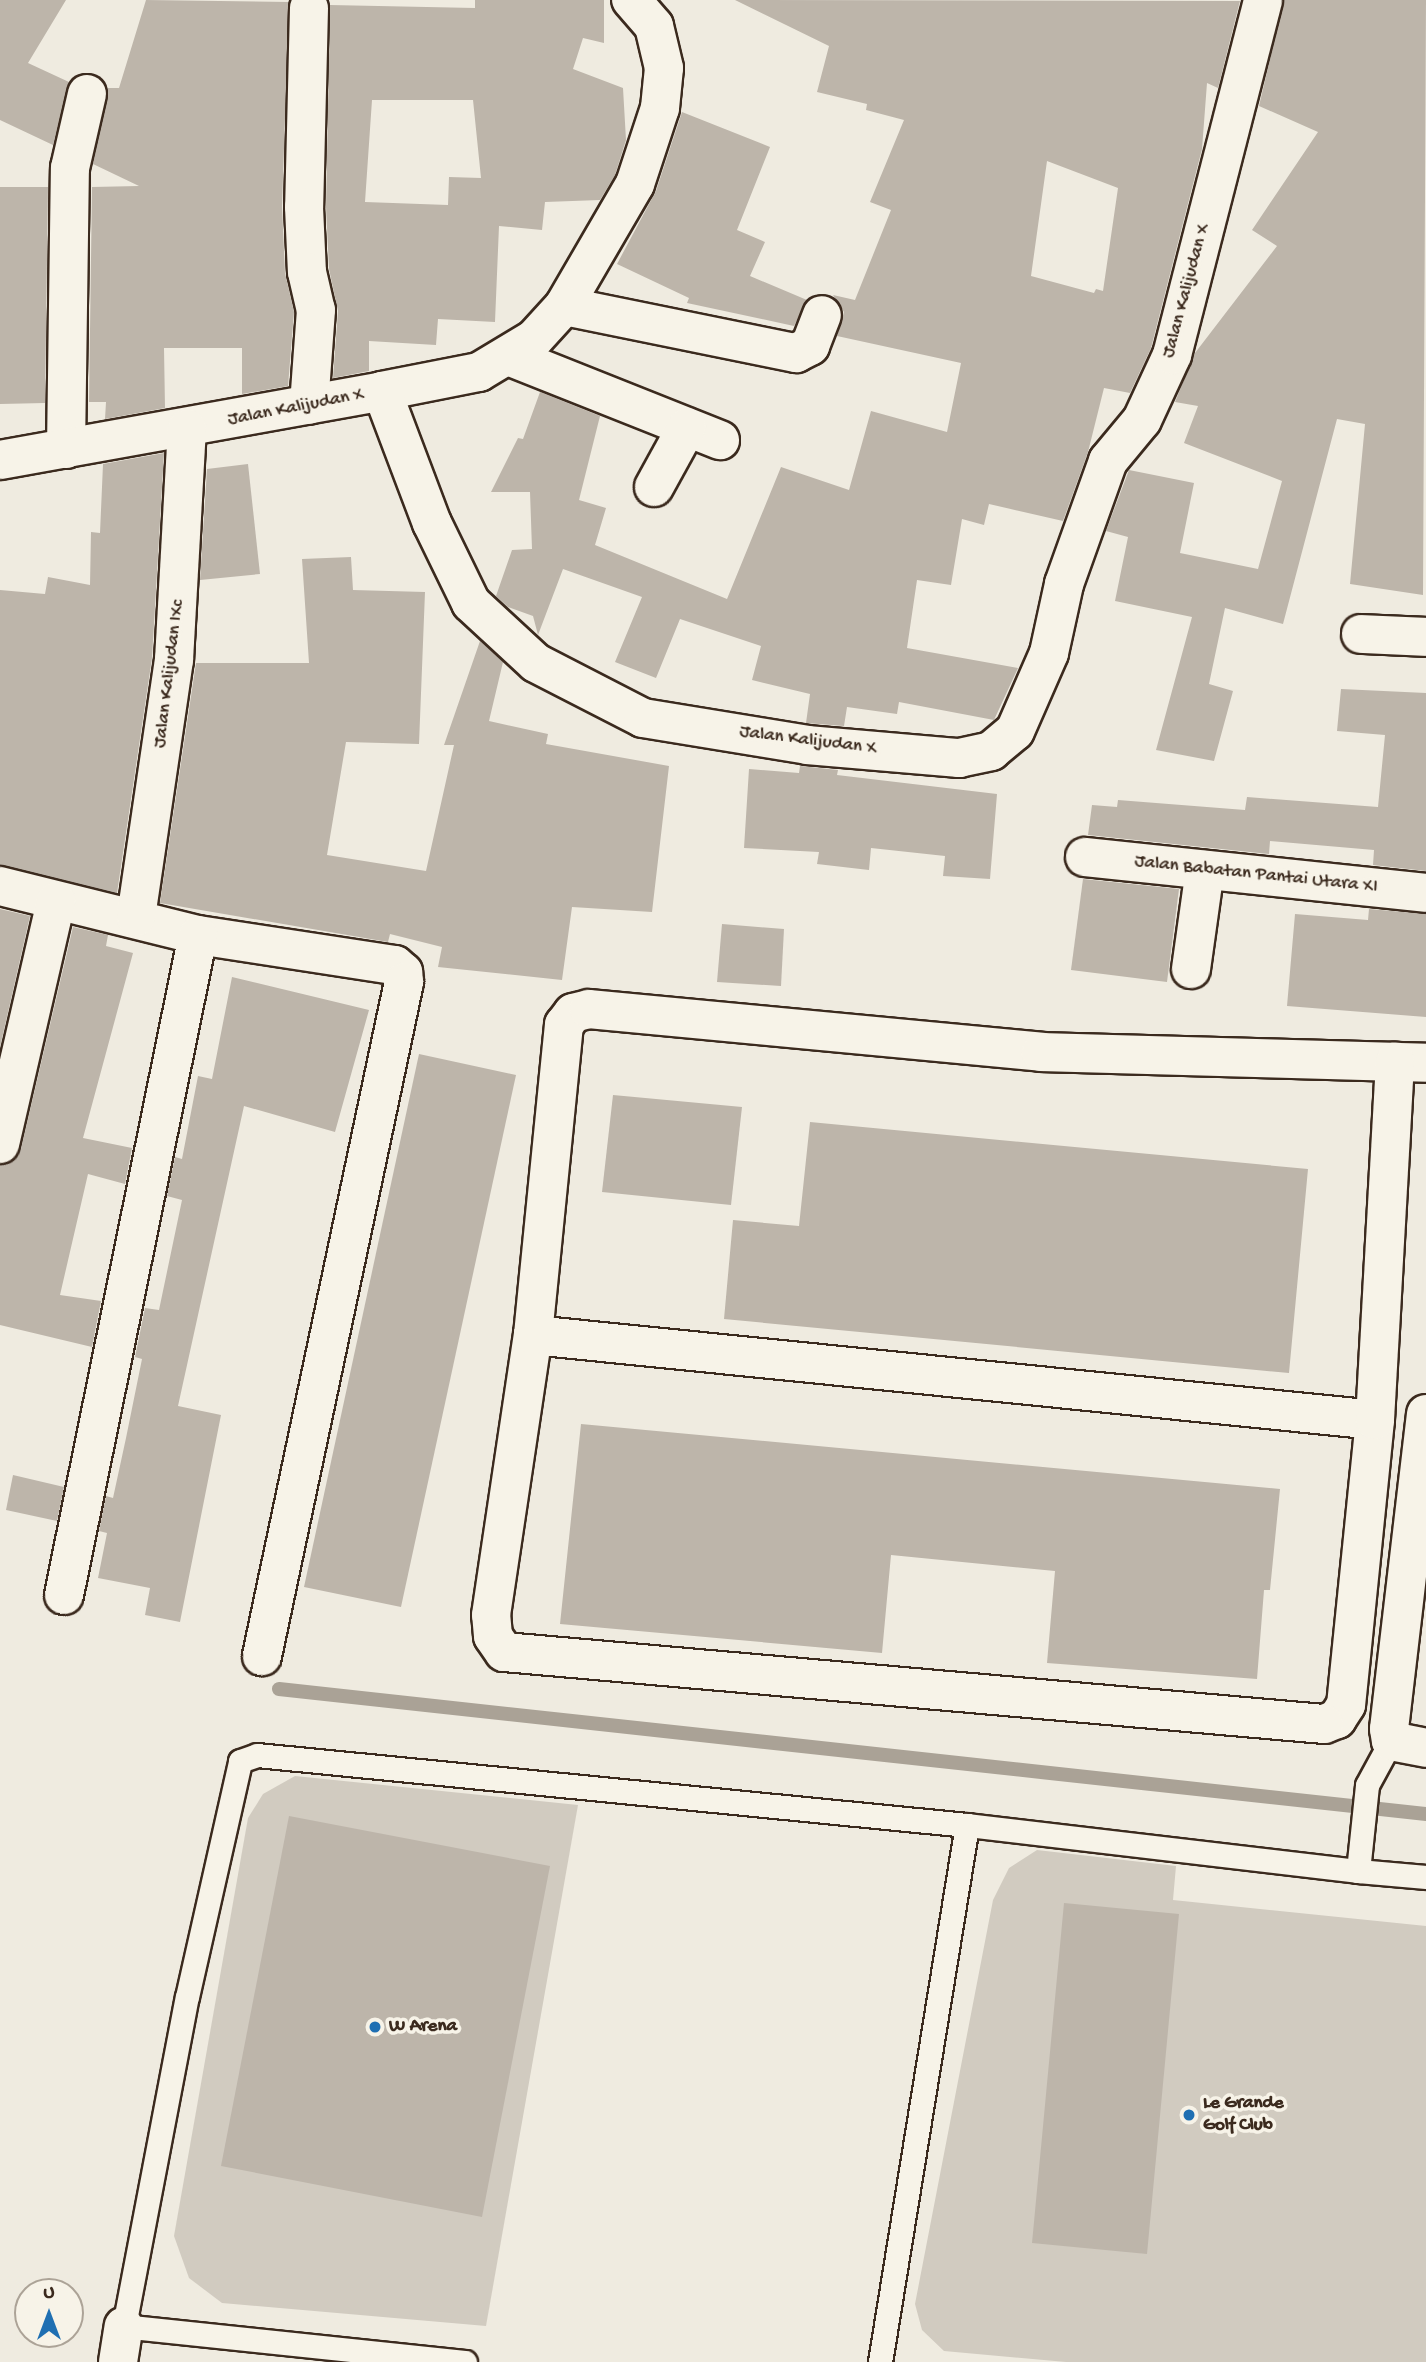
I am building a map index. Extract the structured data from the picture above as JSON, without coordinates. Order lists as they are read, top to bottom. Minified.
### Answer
{"streets":{"street":["Jalan Kalijudan X","Jalan Kalijudan IXc","Jalan Babatan Pantai Utara XI"]},"crossings":[["Jalan Kalijudan X","Jalan Kalijudan IXc"]],"places":["W Arena","Le Grande Golf Club"],"north":"top"}
